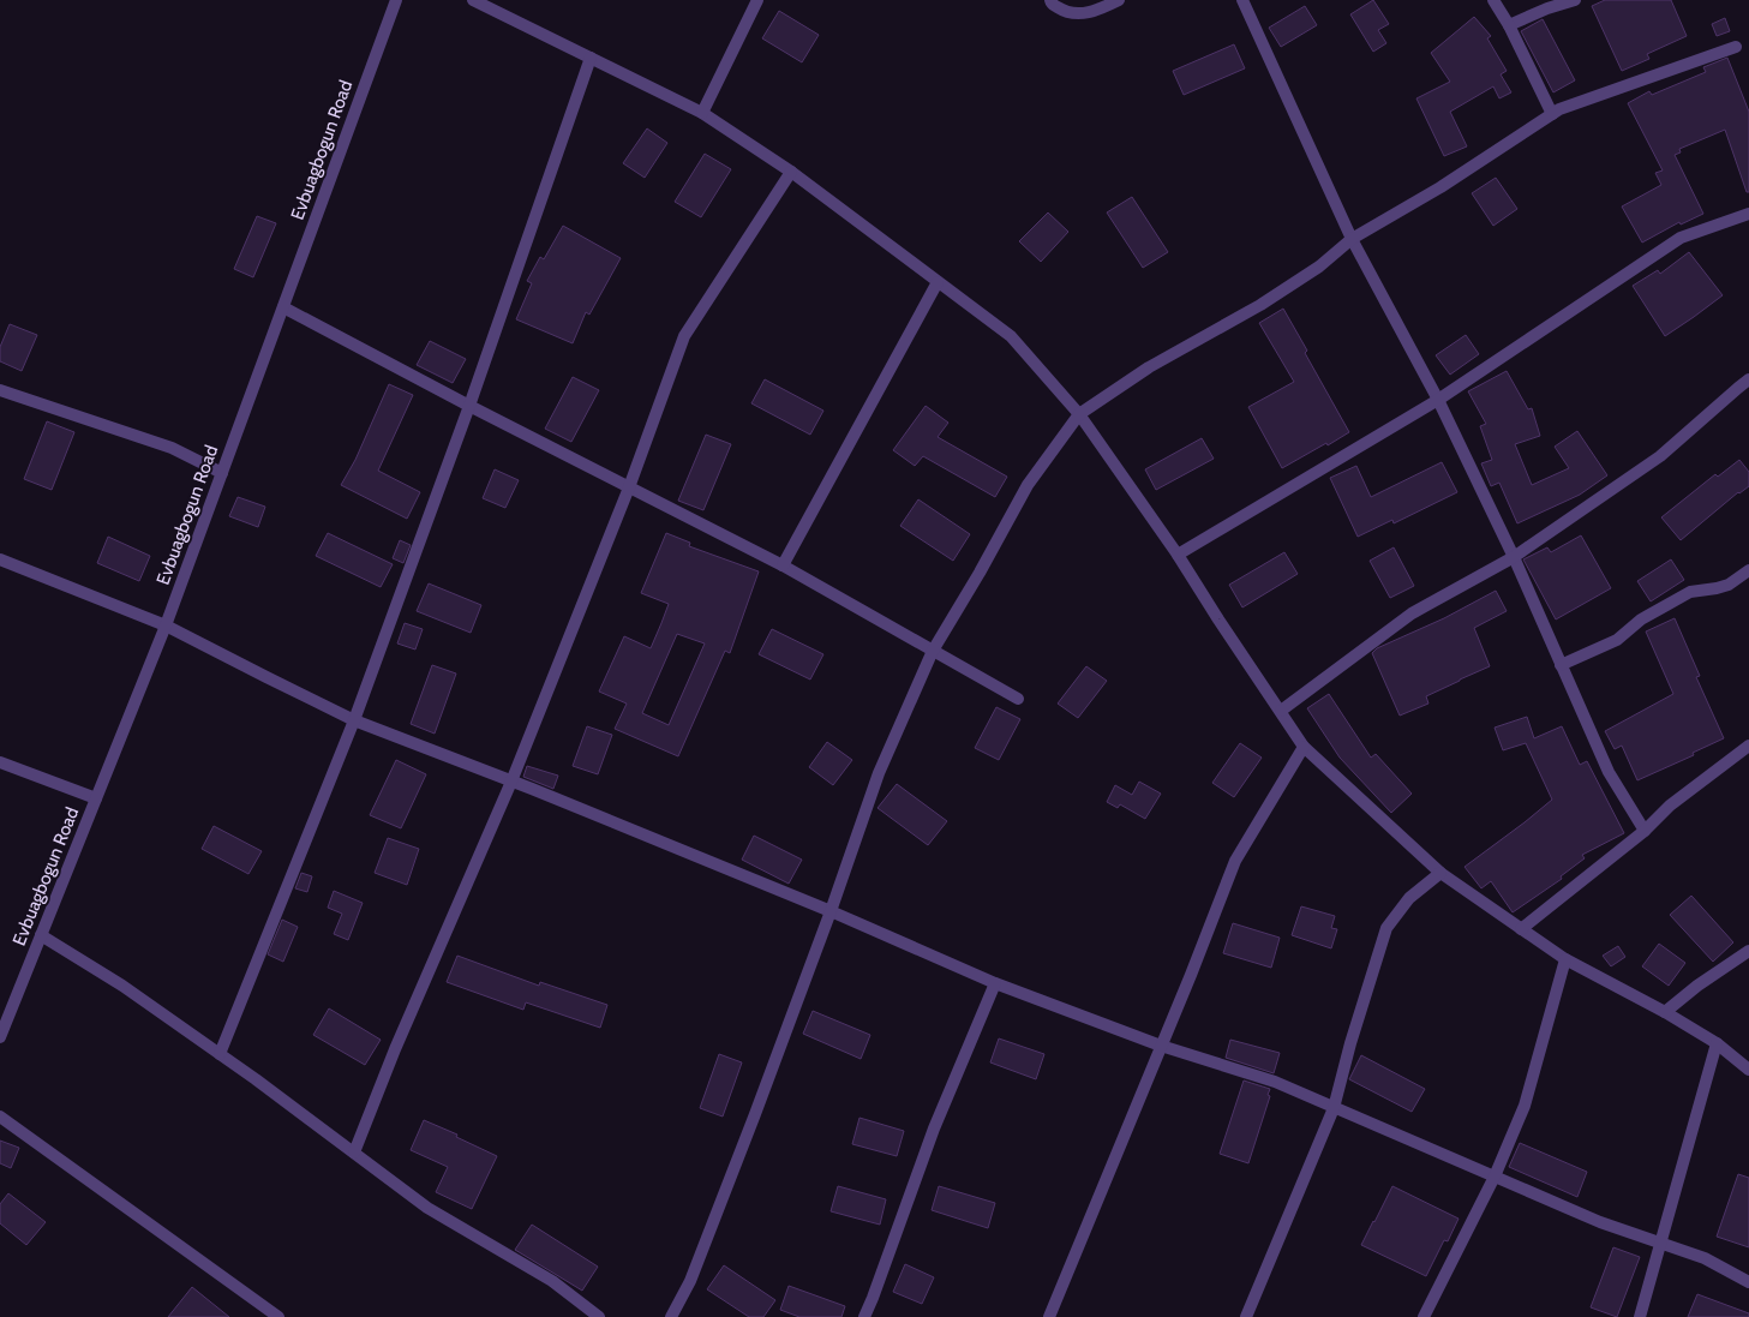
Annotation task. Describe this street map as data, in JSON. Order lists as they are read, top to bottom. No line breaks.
{"streets":{"street":["Evbuagbogun Road"]}}
